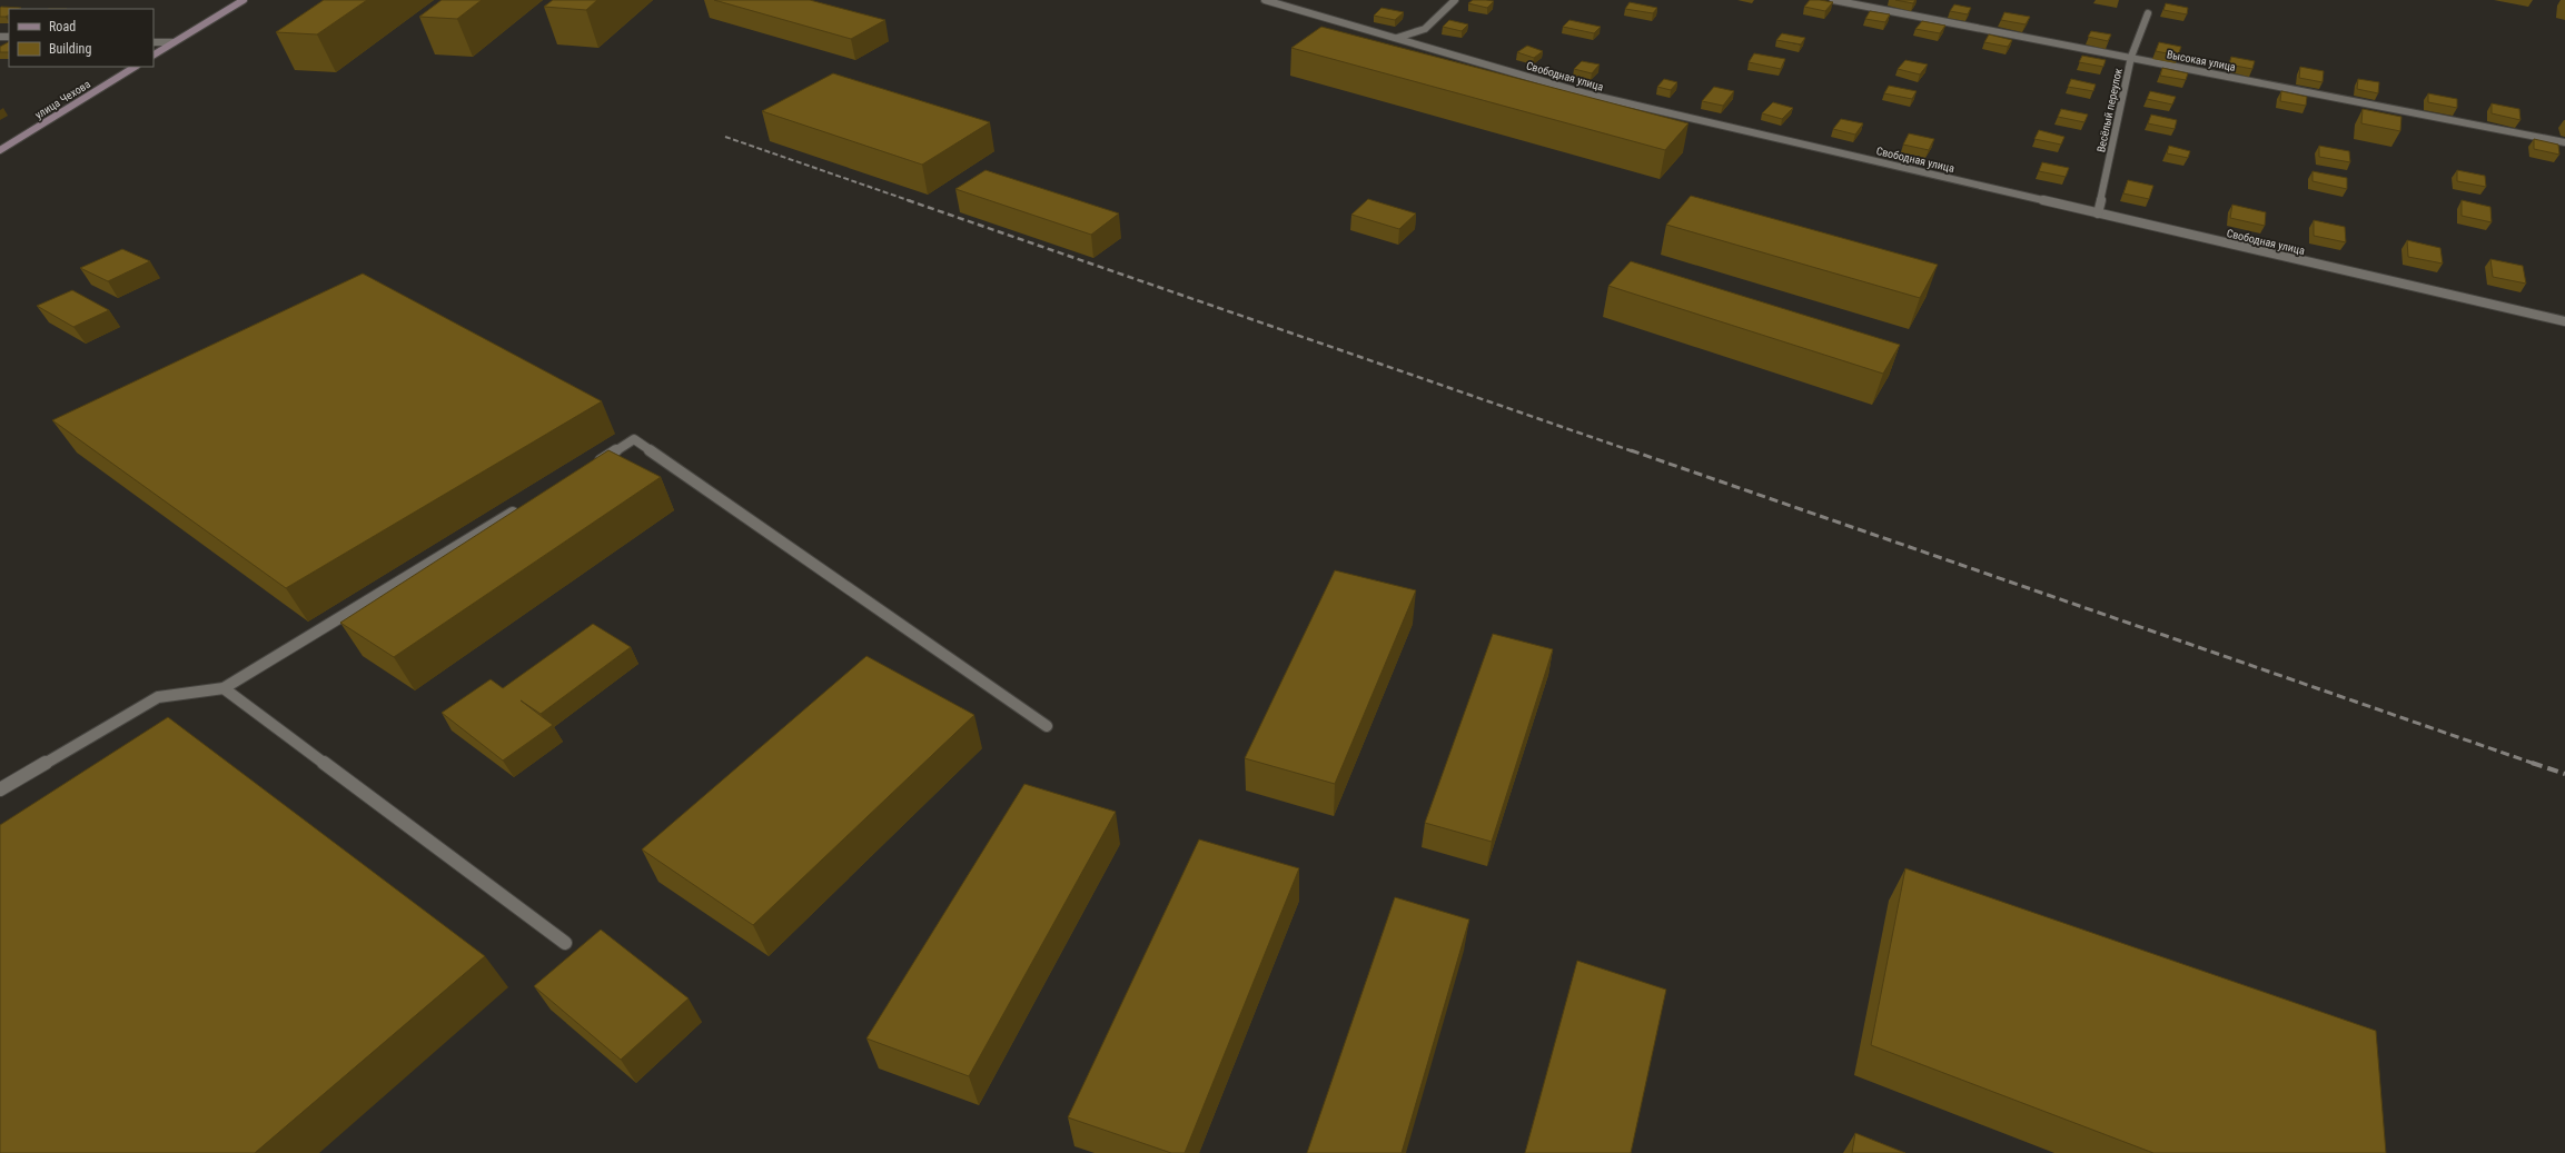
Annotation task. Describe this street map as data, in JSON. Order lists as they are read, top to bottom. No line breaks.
{"streets":{"main road":["улица Чехова"],"street":["Высокая улица","Свободная улица","Весёлый переулок"]},"crossings":[["Высокая улица","Весёлый переулок"],["Свободная улица","Весёлый переулок"]],"legend":["Road","Building"]}
